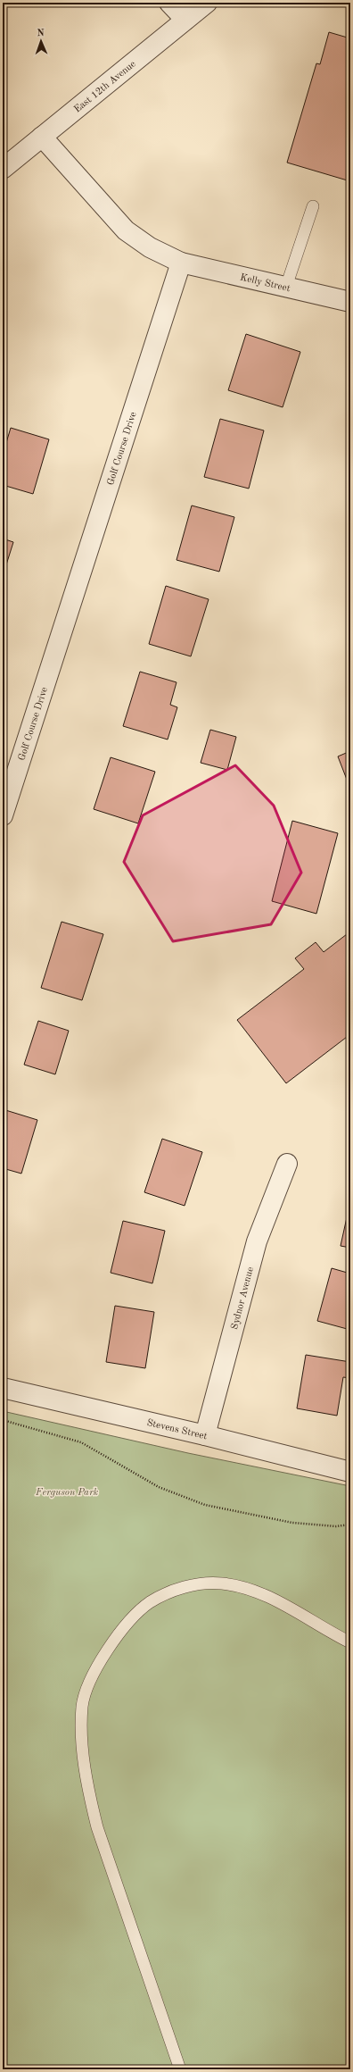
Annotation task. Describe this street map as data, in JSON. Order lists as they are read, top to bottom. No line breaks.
{"streets":{"street":["East 12th Avenue","Kelly Street","Golf Course Drive","Sydnor Avenue","Stevens Street"]},"crossings":[["Kelly Street","Golf Course Drive"],["Sydnor Avenue","Stevens Street"]],"parks":["Ferguson Park"],"north":"top"}
